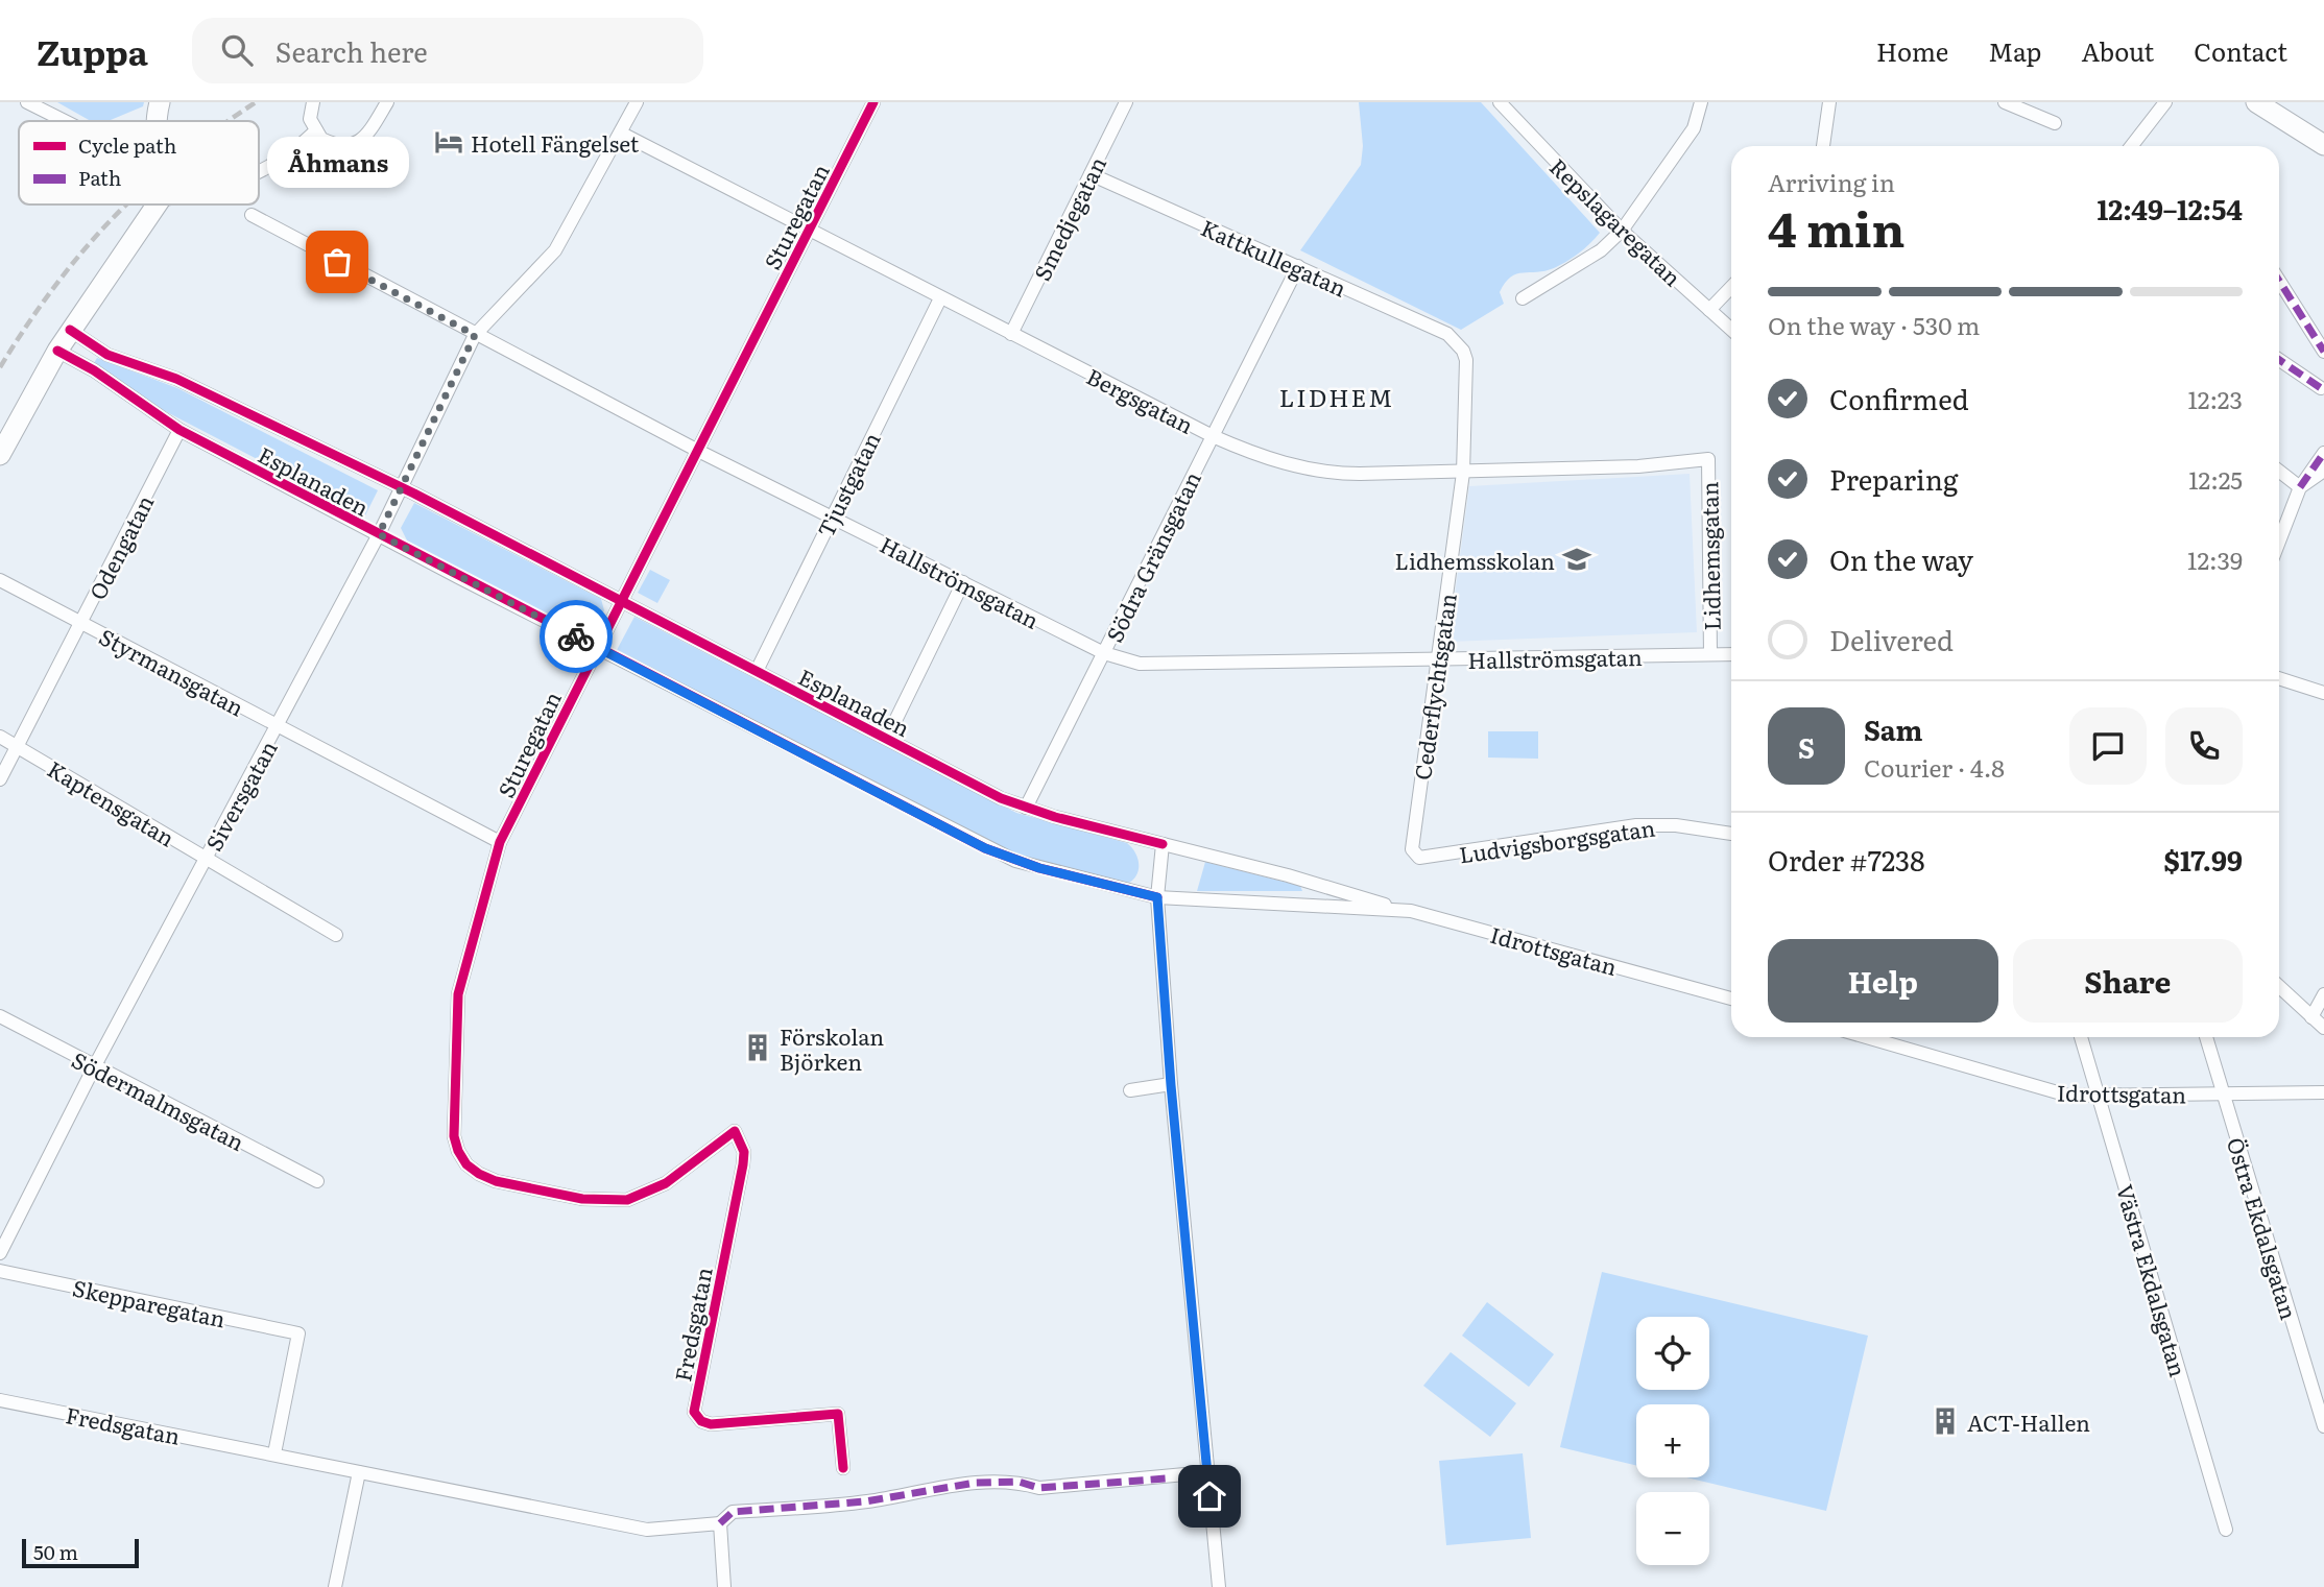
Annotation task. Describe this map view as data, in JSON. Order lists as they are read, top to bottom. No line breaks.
{"streets":{"street":["Sturegatan","Smedjegatan","Repslagaregatan","Kattkullegatan","Bergsgatan","Esplanaden","Tjustgatan","Odengatan","Södra Gränsgatan","Lidhemsgatan","Hallströmsgatan","Styrmansgatan","Cederflychtsgatan","Siversgatan","Kaptensgatan","Ludvigsborgsgatan","Idrottsgatan","Södermalmsgatan","Östra Ekdalsgatan","Västra Ekdalsgatan","Skepparegatan","Fredsgatan"]},"crossings":[["Sturegatan","Bergsgatan"],["Sturegatan","Esplanaden"],["Sturegatan","Hallströmsgatan"],["Sturegatan","Styrmansgatan"],["Sturegatan","Fredsgatan"],["Smedjegatan","Kattkullegatan"],["Smedjegatan","Bergsgatan"],["Kattkullegatan","Södra Gränsgatan"],["Kattkullegatan","Cederflychtsgatan"],["Bergsgatan","Tjustgatan"],["Bergsgatan","Södra Gränsgatan"],["Bergsgatan","Lidhemsgatan"],["Bergsgatan","Cederflychtsgatan"],["Bergsgatan","Siversgatan"],["Esplanaden","Tjustgatan"],["Esplanaden","Odengatan"],["Esplanaden","Södra Gränsgatan"],["Esplanaden","Siversgatan"],["Esplanaden","Idrottsgatan"],["Tjustgatan","Hallströmsgatan"],["Odengatan","Styrmansgatan"],["Odengatan","Kaptensgatan"],["Södra Gränsgatan","Hallströmsgatan"],["Lidhemsgatan","Hallströmsgatan"],["Hallströmsgatan","Cederflychtsgatan"],["Hallströmsgatan","Siversgatan"],["Styrmansgatan","Siversgatan"],["Cederflychtsgatan","Ludvigsborgsgatan"],["Siversgatan","Kaptensgatan"],["Siversgatan","Södermalmsgatan"],["Idrottsgatan","Östra Ekdalsgatan"],["Idrottsgatan","Västra Ekdalsgatan"],["Skepparegatan","Fredsgatan"]],"districts":["LIDHEM"],"places":{"hotel":["Hotell Fängelset"],"other":["Åhmans"],"school or university":["Lidhemsskolan"],"building":["Förskolan Björken","ACT-Hallen"]},"legend":["Cycle path","Path"],"scale_bar":"50 m","page":{"header":"Zuppa","search":"Search here","nav":["Home","Map","About","Contact"],"bubble":"Åhmans","heading":["4 min","Arriving in","12:49–12:54"],"panel":["Sam","Courier · 4.8","Order #7238","$17.99"],"bar":"On the way · 530 m","list":[["Confirmed","12:23"],["Preparing","12:25"],["On the way","12:39"],"Delivered"],"round":"S","buttons":["Help","Share"],"map_buttons":["+","−"],"scale":"50 m"}}
